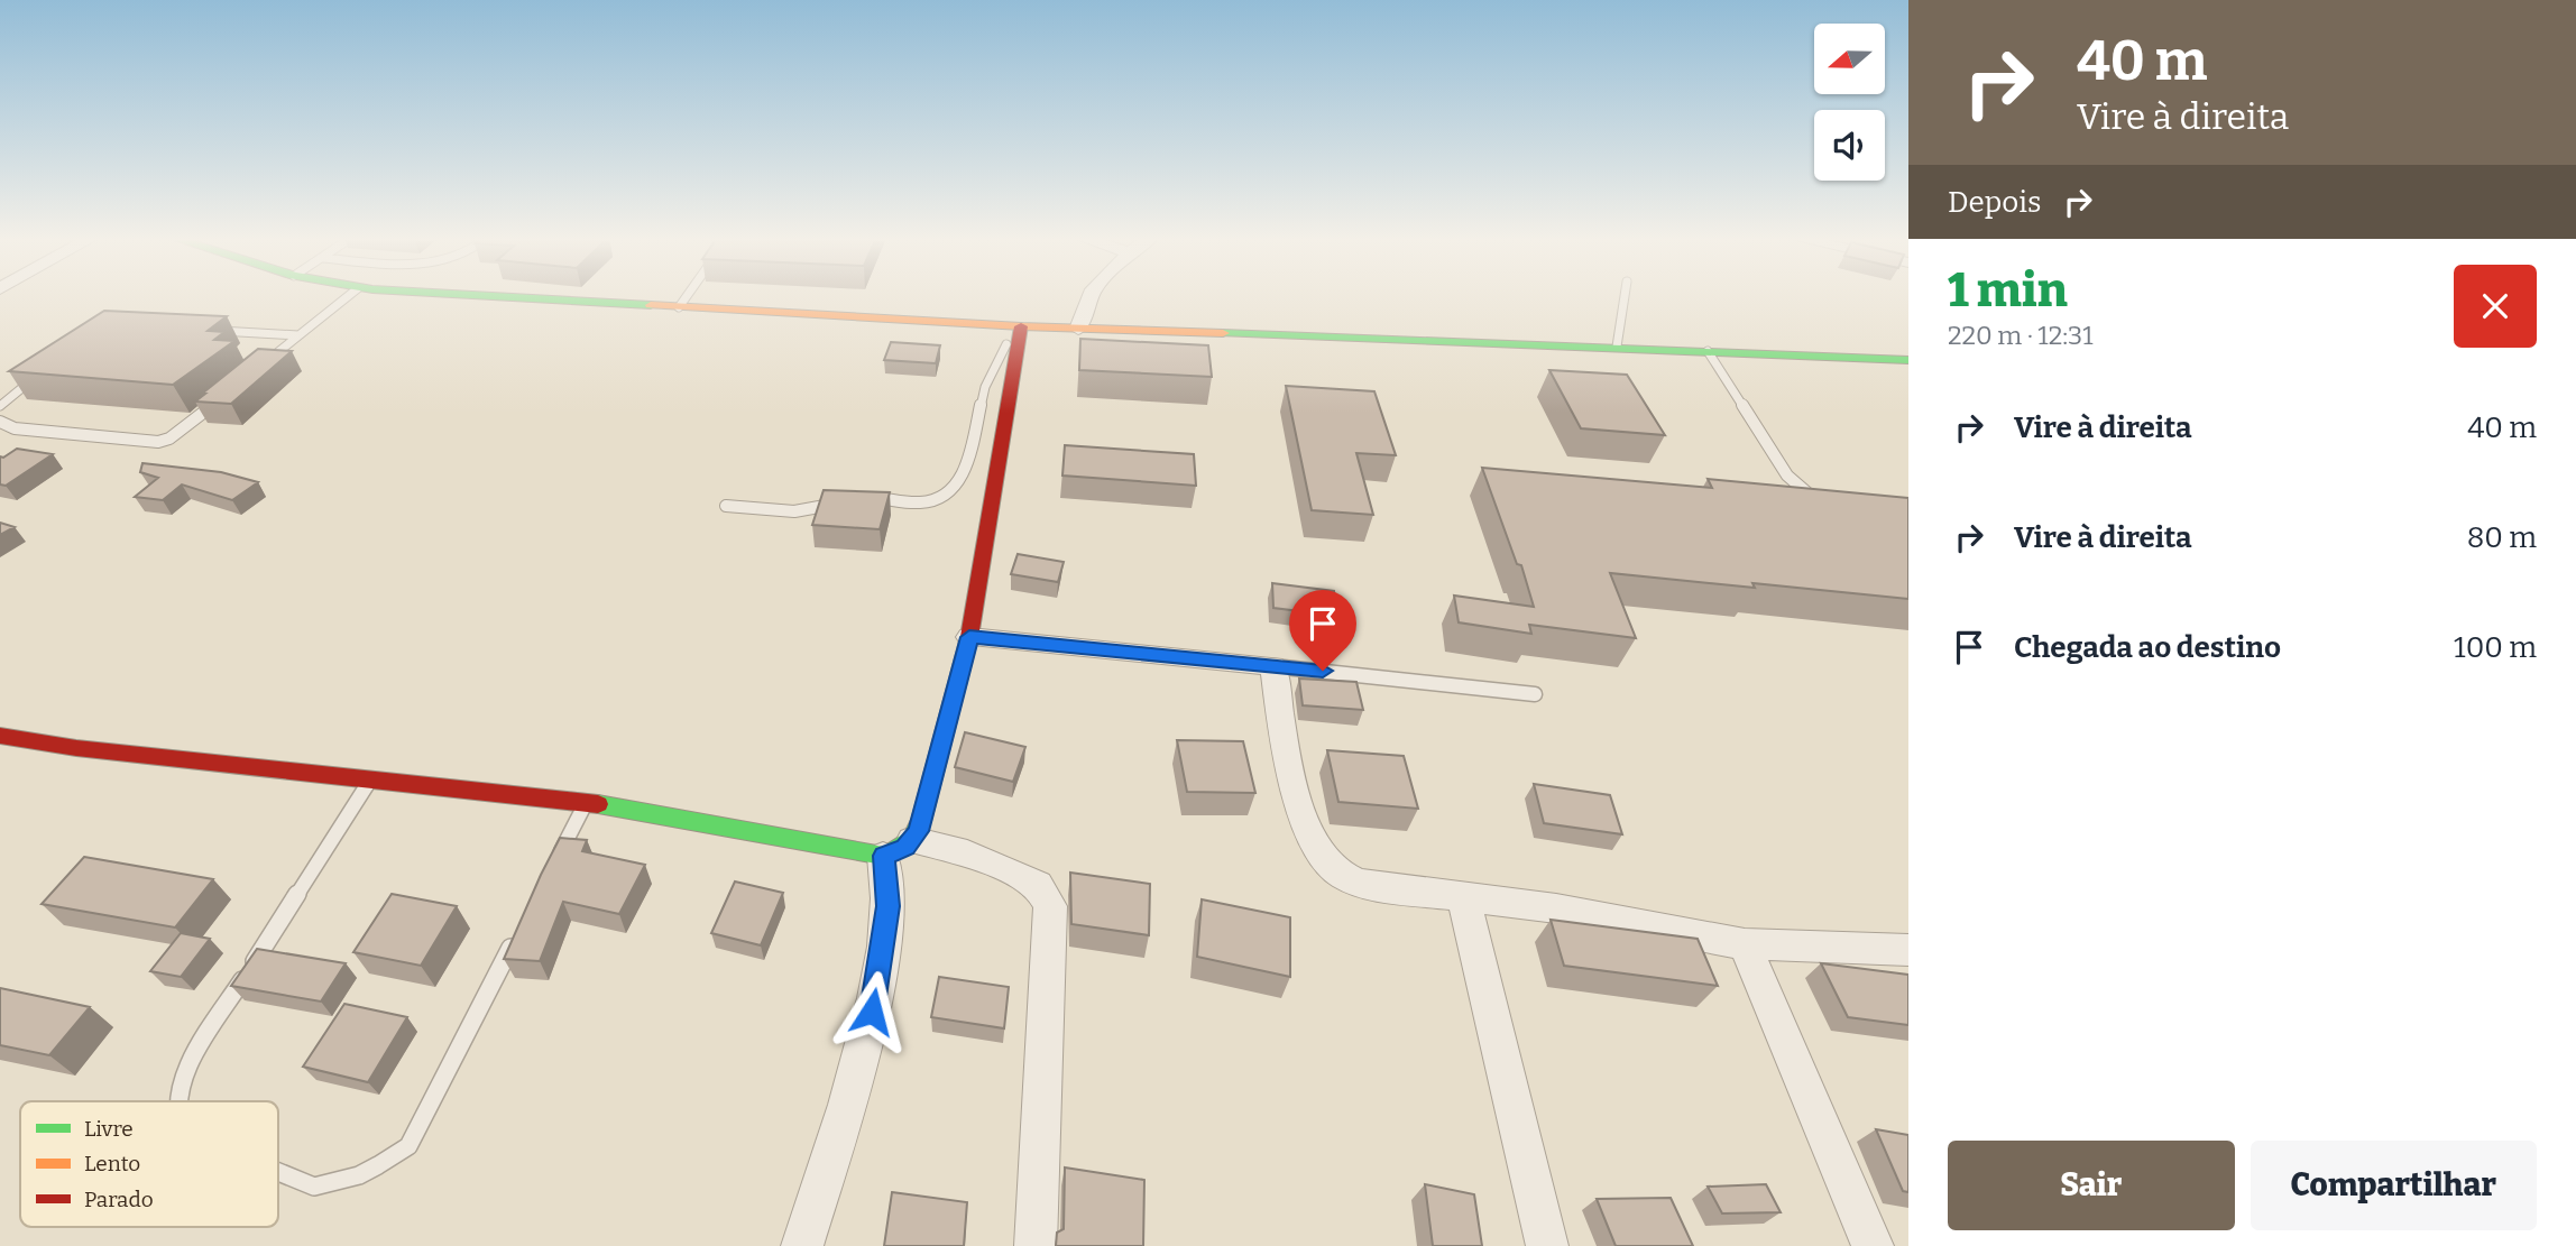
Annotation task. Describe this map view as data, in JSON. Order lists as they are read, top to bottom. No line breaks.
{"legend":["Livre","Lento","Parado"],"north":"left","page":{"turn":["40 m","Vire à direita"],"then":"Depois","heading":["1 min","220 m · 12:31"],"list":[{"name":"Vire à direita","value":"40 m"},{"name":"Vire à direita","value":"80 m"},{"name":"Chegada ao destino","value":"100 m"}],"buttons":["Sair","Compartilhar"]}}
